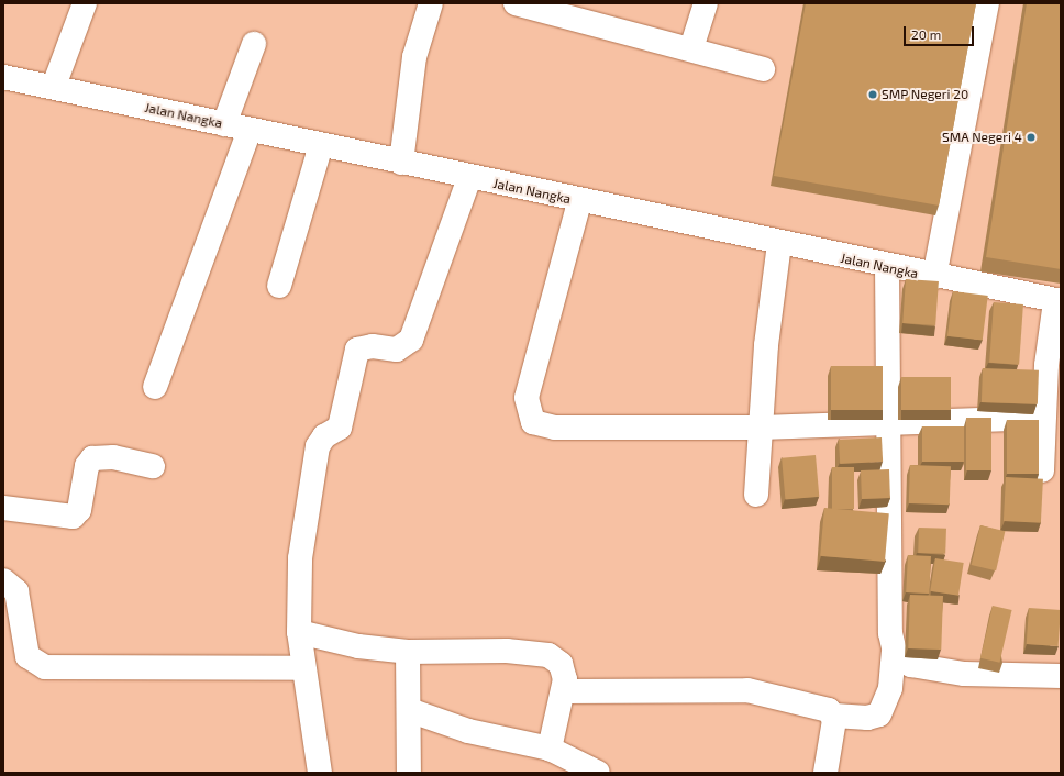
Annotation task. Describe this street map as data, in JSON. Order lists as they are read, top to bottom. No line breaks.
{"streets":{"street":["Jalan Nangka"]},"places":["SMP Negeri 20","SMA Negeri 4"],"scale_bar":"20 m"}
